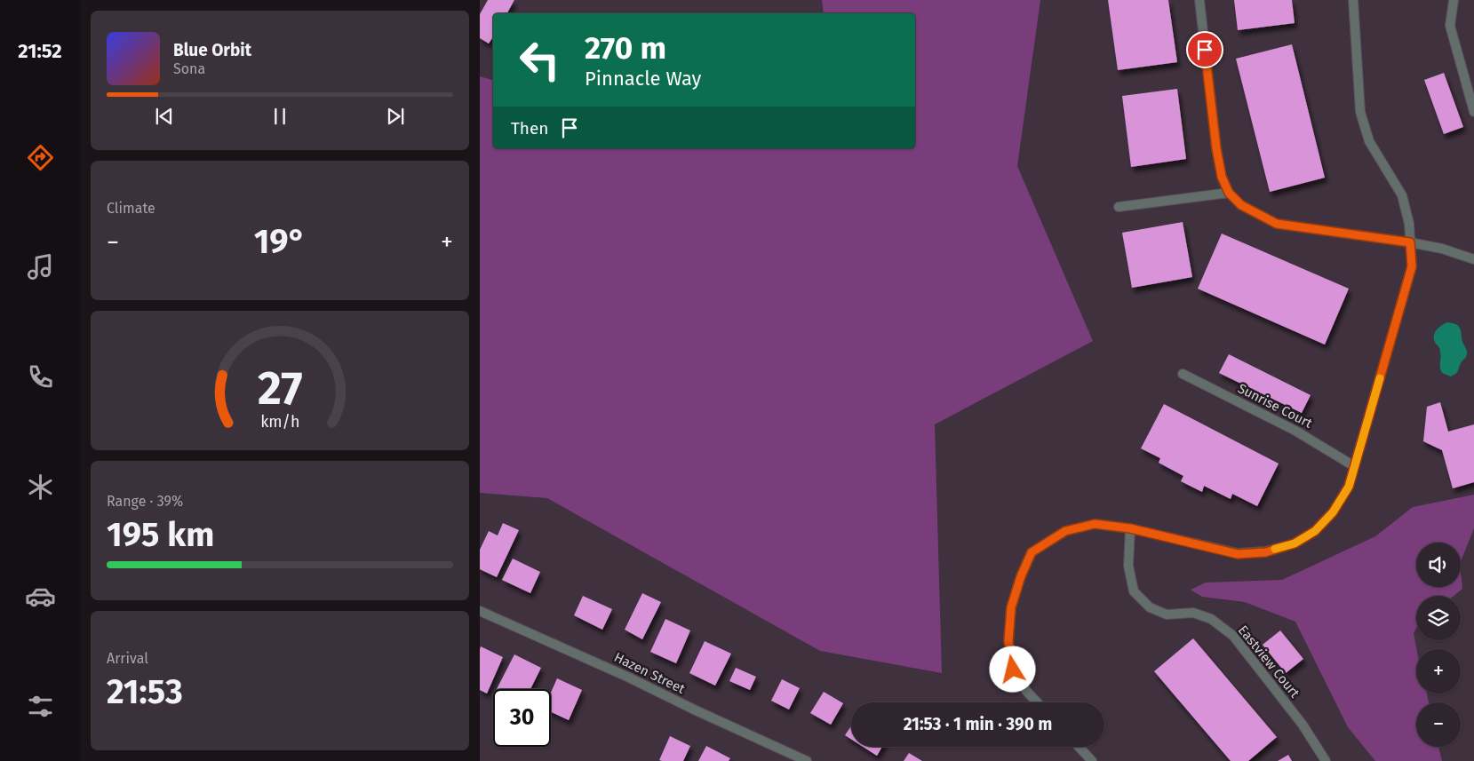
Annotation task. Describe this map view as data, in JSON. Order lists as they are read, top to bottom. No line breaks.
{"streets":{"street":["Sunrise Court","Eastview Court","Hazen Street"]},"page":{"tabs":"21:52","turn":["270 m","Pinnacle Way"],"song":["Blue Orbit","Sona"],"then":"Then","tile":["Climate",["Range · 39%","195 km"],["Arrival","21:53"]],"heat":["−","19°","+"],"map_buttons":["+","−"],"limit":"30","trip":"21:53 · 1 min · 390 m","gauge":["27","km/h"]}}
